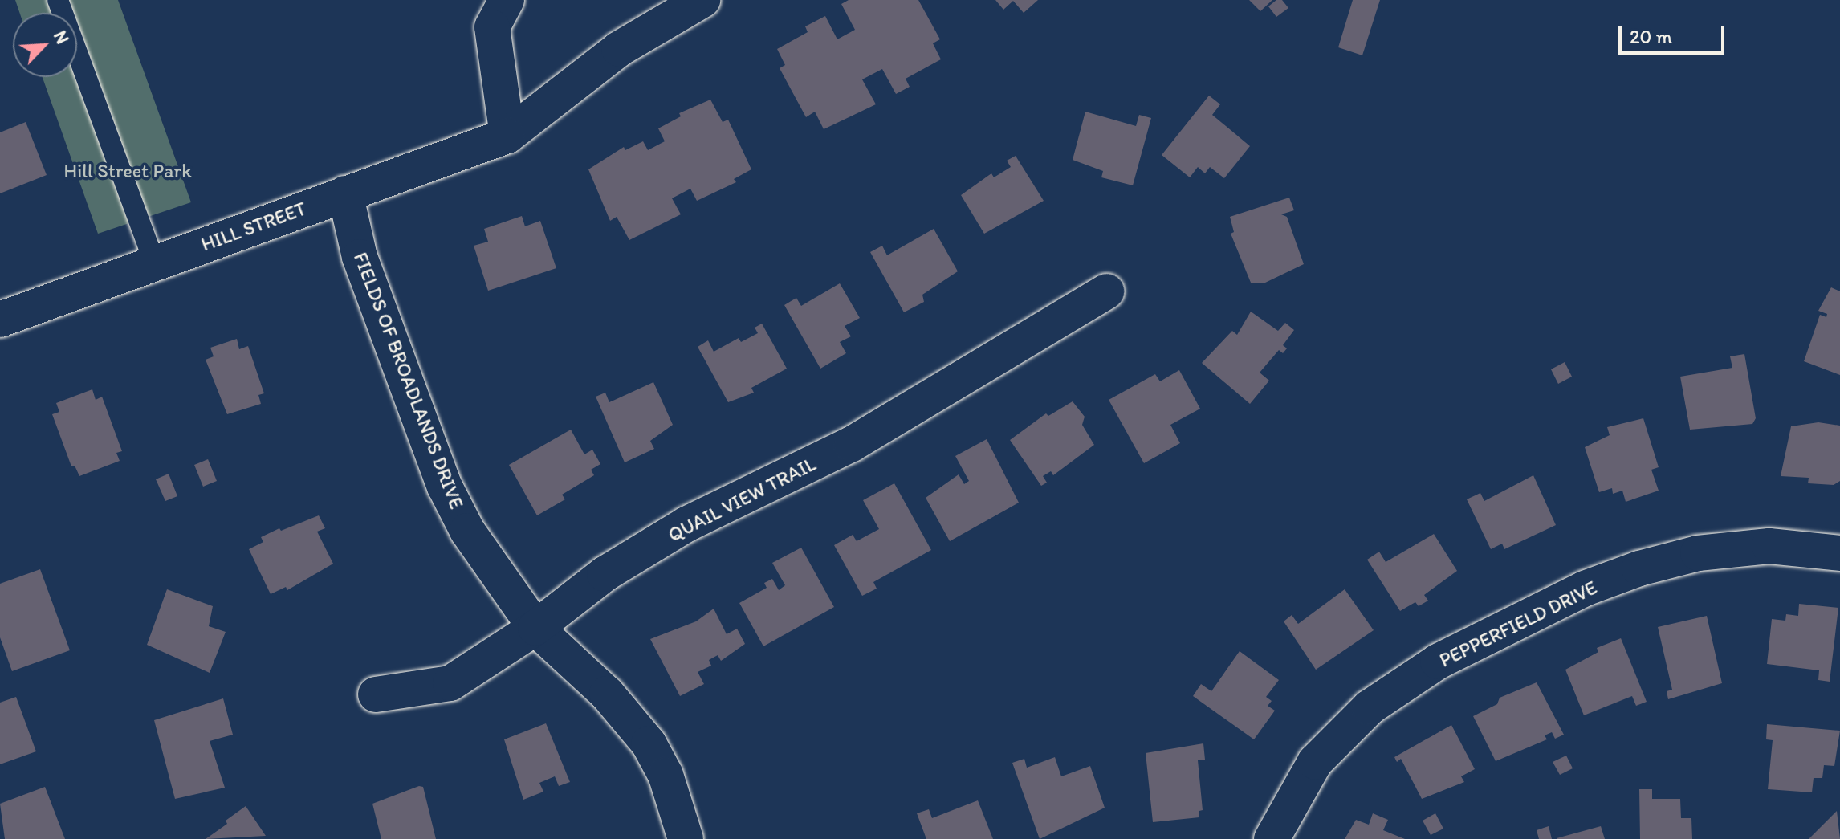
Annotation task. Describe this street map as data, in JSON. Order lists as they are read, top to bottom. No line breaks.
{"streets":{"street":["HILL STREET","FIELDS OF BROADLANDS DRIVE","QUAIL VIEW TRAIL","PEPPERFIELD DRIVE"]},"crossings":[["HILL STREET","FIELDS OF BROADLANDS DRIVE"],["FIELDS OF BROADLANDS DRIVE","QUAIL VIEW TRAIL"]],"parks":["Hill Street Park"],"scale_bar":"20 m","north":"top right"}
